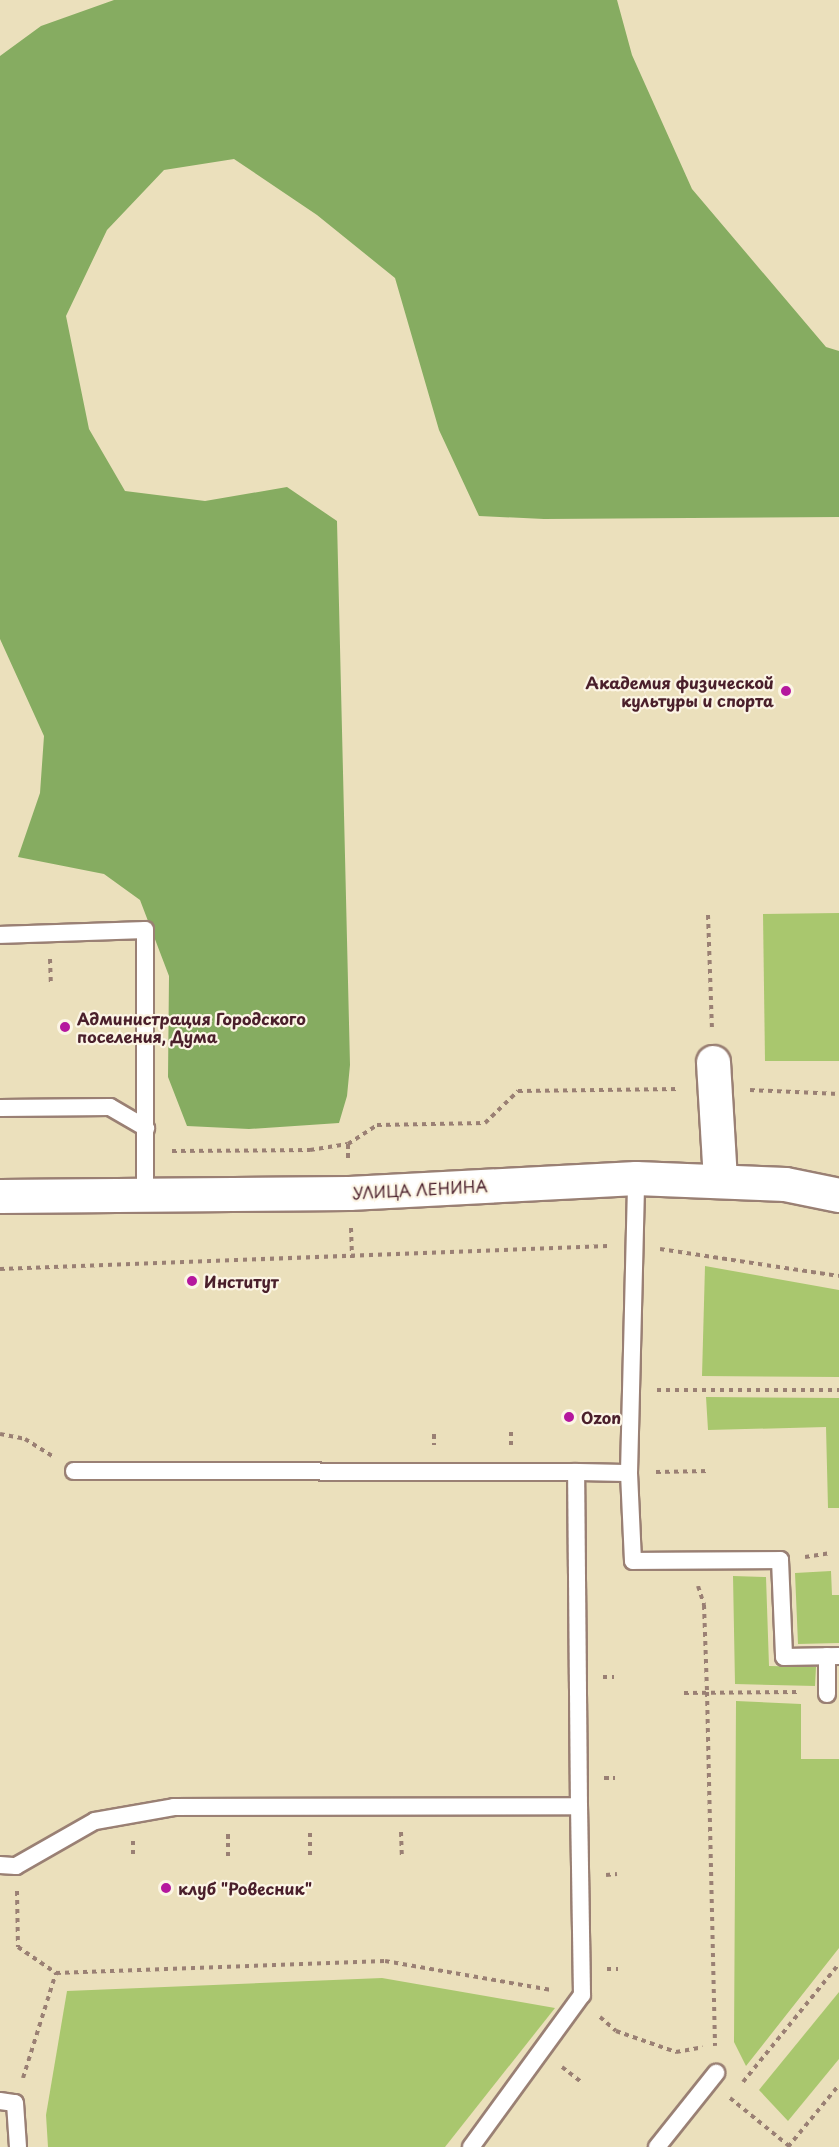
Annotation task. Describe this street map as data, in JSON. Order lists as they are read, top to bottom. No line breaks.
{"streets":{"street":["УЛИЦА ЛЕНИНА"]},"places":["Академия физической культуры и спорта","Администрация Городского поселения, Дума","Институт","Ozon","клуб \"Ровесник\""]}
